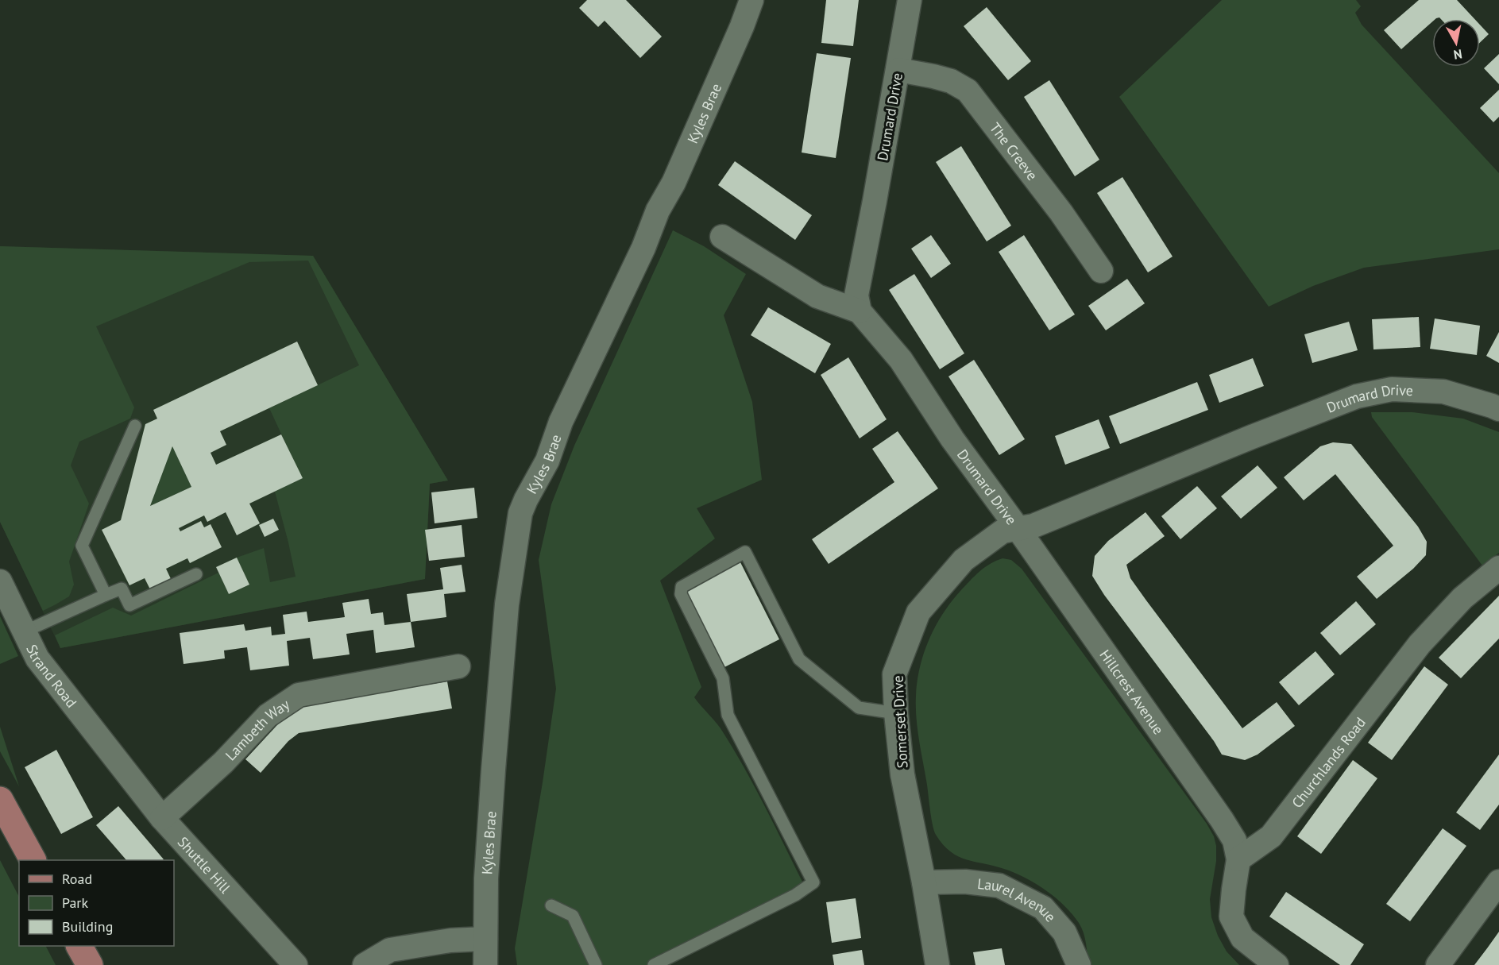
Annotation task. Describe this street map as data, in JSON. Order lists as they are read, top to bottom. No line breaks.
{"streets":{"street":["Kyles Brae","Drumard Drive","The Creeve","Strand Road","Hillcrest Avenue","Somerset Drive","Lambeth Way","Churchlands Road","Shuttle Hill","Laurel Avenue"]},"crossings":[["Drumard Drive","The Creeve"],["Drumard Drive","Hillcrest Avenue"],["Drumard Drive","Somerset Drive"],["Strand Road","Shuttle Hill"],["Hillcrest Avenue","Somerset Drive"],["Hillcrest Avenue","Churchlands Road"],["Somerset Drive","Laurel Avenue"],["Lambeth Way","Shuttle Hill"]],"legend":["Road","Park","Building"],"north":"bottom"}
